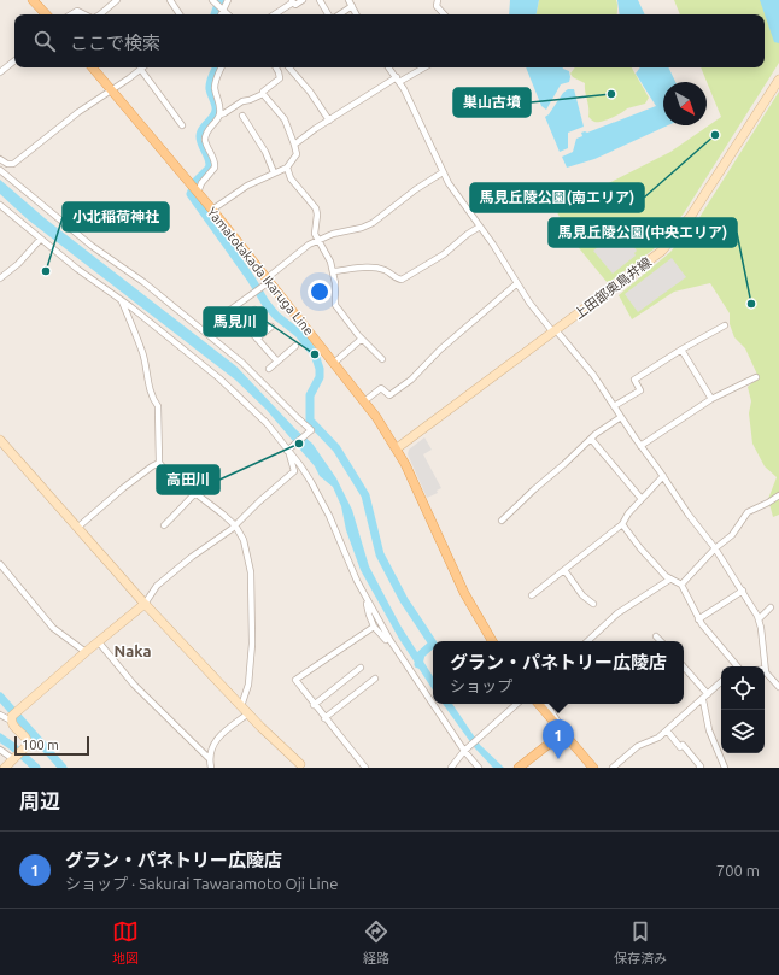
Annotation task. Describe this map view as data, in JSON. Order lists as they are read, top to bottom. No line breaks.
{"streets":{"main road":["Yamatotakada Ikaruga Line"],"street":["上田部奥鳥井線"]},"crossings":[["Yamatotakada Ikaruga Line","上田部奥鳥井線"]],"districts":["Naka"],"places":["巣山古墳","馬見丘陵公園(南エリア)","小北稲荷神社","馬見丘陵公園(中央エリア)","馬見川","高田川"],"scale_bar":"100 m","north":"bottom right","page":{"search":"ここで検索","popup":["グラン・パネトリー広陵店","ショップ"],"pins":"1","scale":"100 m","heading":"周辺","list":[{"mark":"1","name":"グラン・パネトリー広陵店","note":"ショップ · Sakurai Tawaramoto Oji Line","value":"700 m"}],"nav":["地図","経路","保存済み"]}}
